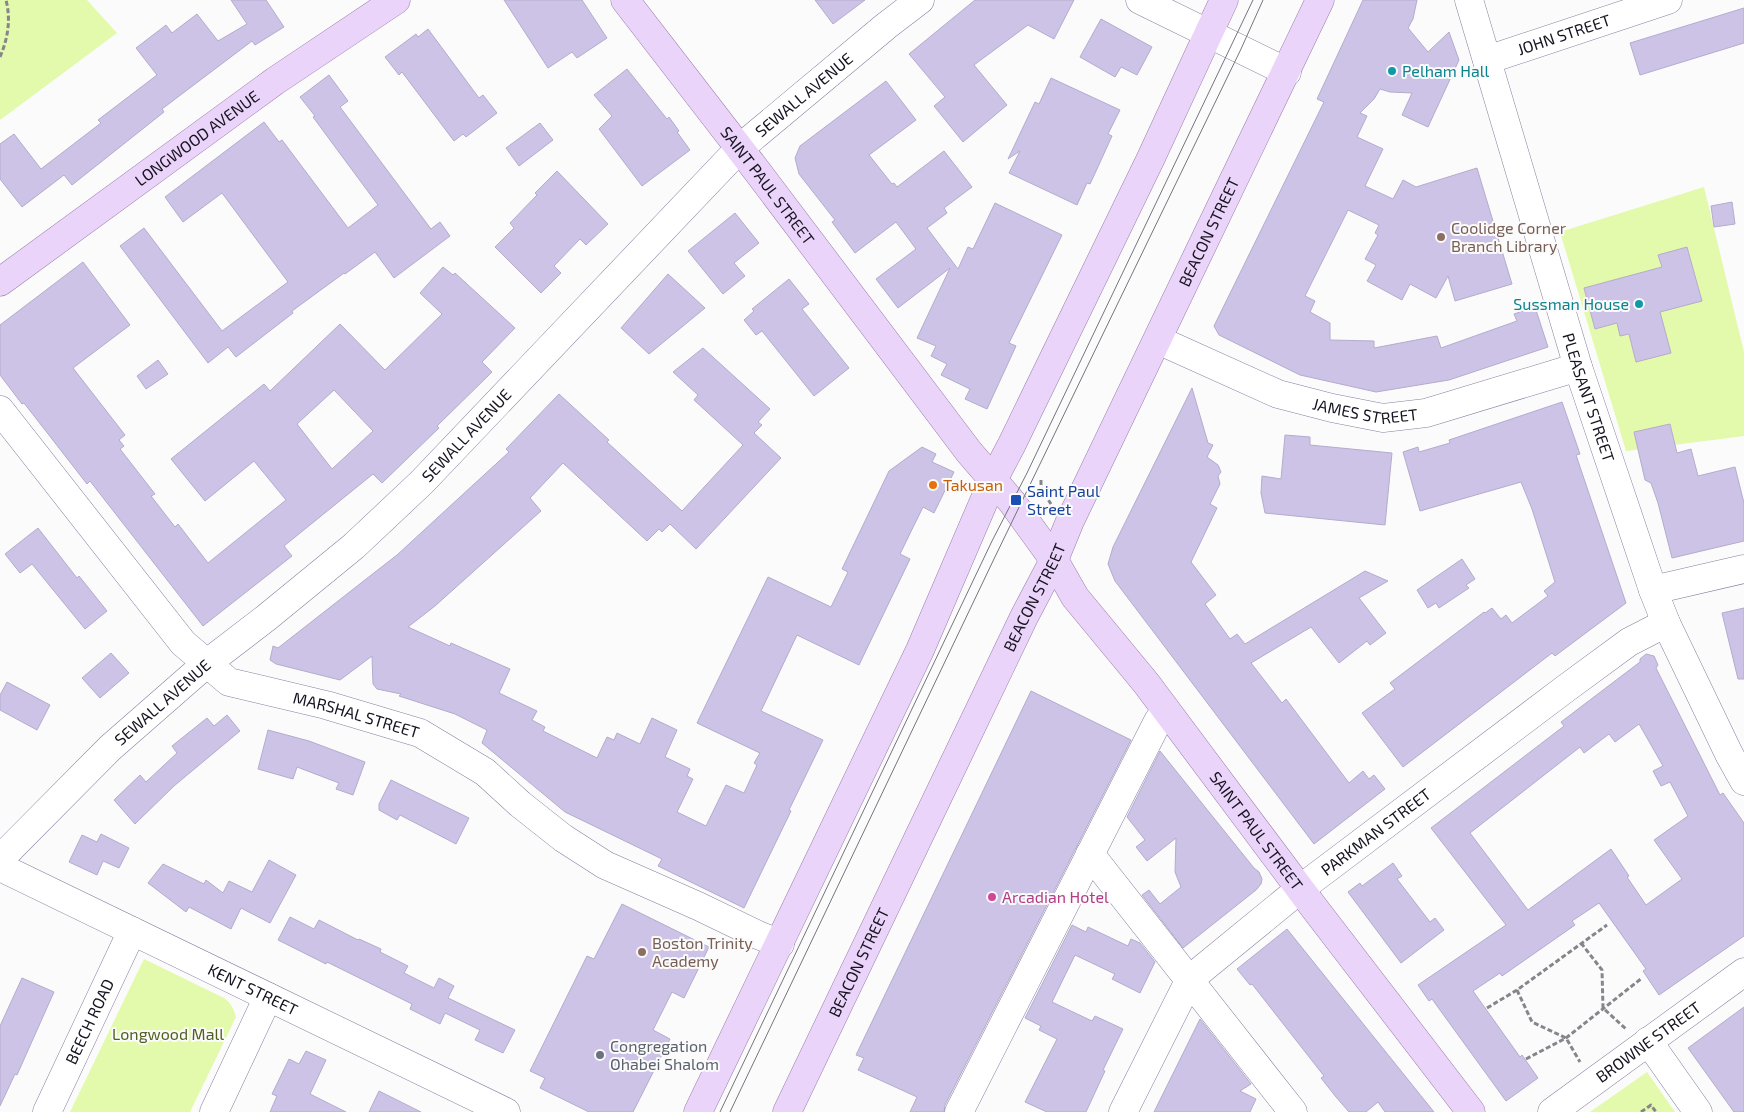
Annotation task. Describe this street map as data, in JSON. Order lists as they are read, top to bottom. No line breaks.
{"streets":{"main road":["LONGWOOD AVENUE","SAINT PAUL STREET","BEACON STREET"],"street":["JOHN STREET","SEWALL AVENUE","PLEASANT STREET","JAMES STREET","MARSHAL STREET","PARKMAN STREET","KENT STREET","BEECH ROAD","BROWNE STREET"]},"crossings":[["JOHN STREET","PLEASANT STREET"],["SEWALL AVENUE","SAINT PAUL STREET"],["SEWALL AVENUE","MARSHAL STREET"],["SAINT PAUL STREET","BEACON STREET"],["SAINT PAUL STREET","PARKMAN STREET"],["BEACON STREET","JAMES STREET"],["PLEASANT STREET","JAMES STREET"],["PLEASANT STREET","PARKMAN STREET"],["KENT STREET","BEECH ROAD"]],"parks":["Longwood Mall"],"places":{"other":["Pelham Hall","Coolidge Corner Branch Library","Sussman House","Takusan","Arcadian Hotel","Boston Trinity Academy","Congregation Ohabei Shalom"],"transit":["Saint Paul Street"]}}
